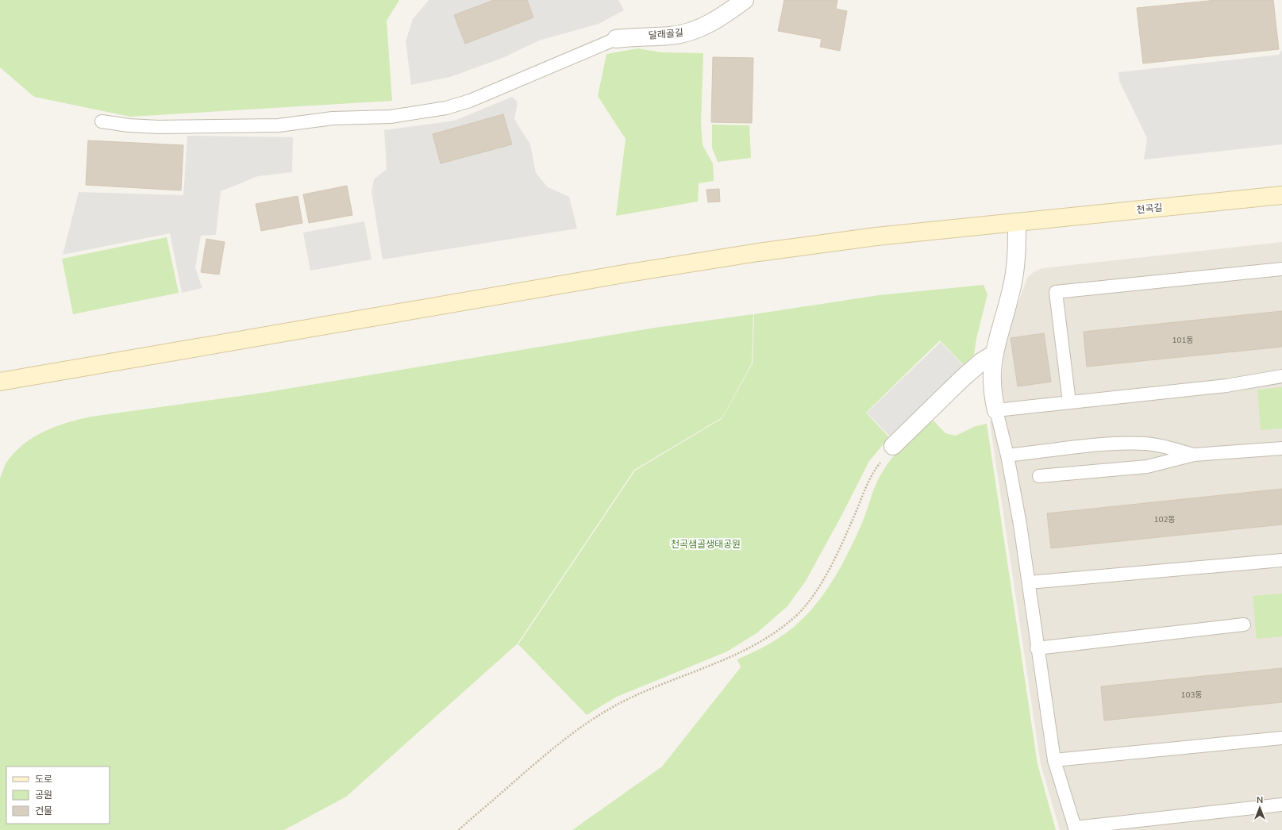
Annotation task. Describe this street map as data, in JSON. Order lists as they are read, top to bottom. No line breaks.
{"streets":{"street":["달래골길","천곡길"]},"parks":["천곡샘골생태공원"],"house_numbers":["101동","102동","103동"],"legend":["도로","공원","건물"],"north":"top"}
